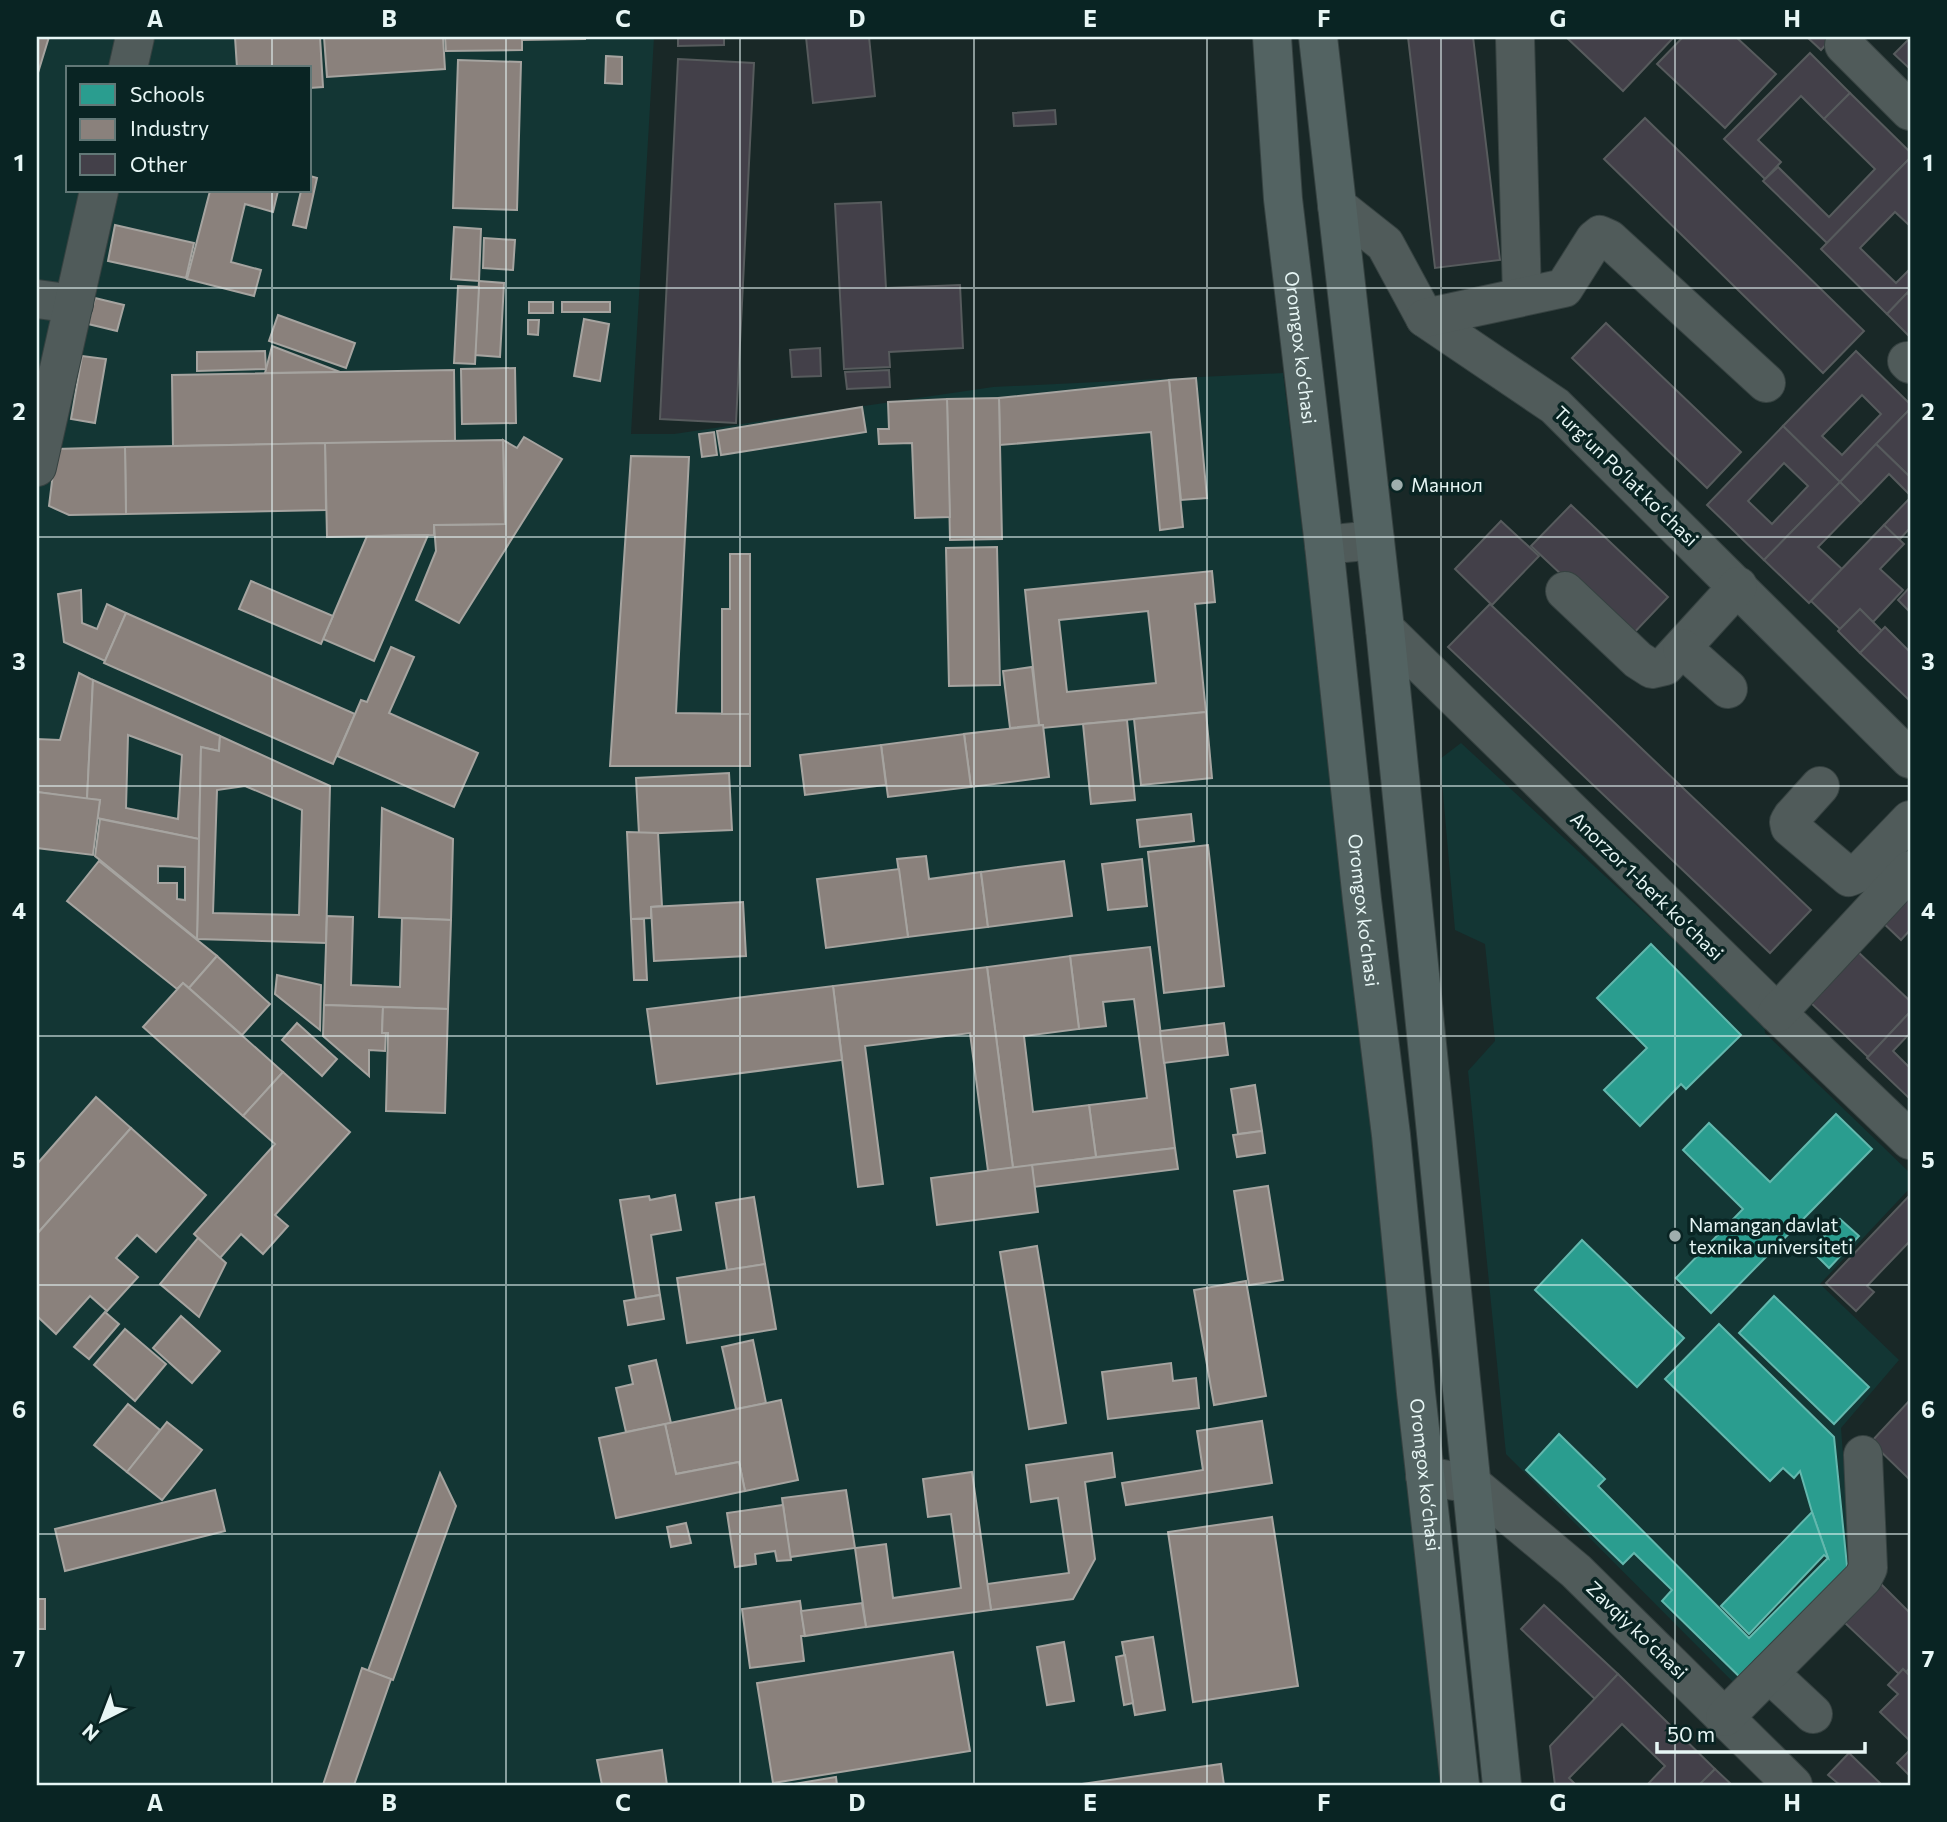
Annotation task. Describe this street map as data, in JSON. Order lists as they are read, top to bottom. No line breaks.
{"streets":{"main road":["Oromgox ko‘chasi"],"street":["Turgʻun Poʻlat koʻchasi","Anorzor 1-berk koʻchasi","Zavqiy koʻchasi"]},"places":["Маннол","Namangan davlat texnika universiteti"],"legend":["Schools","Industry","Other"],"scale_bar":"50 m","north":"bottom left","grid":{"columns":["A","B","C","D","E","F","G","H"],"rows":["1","2","3","4","5","6","7"]}}
